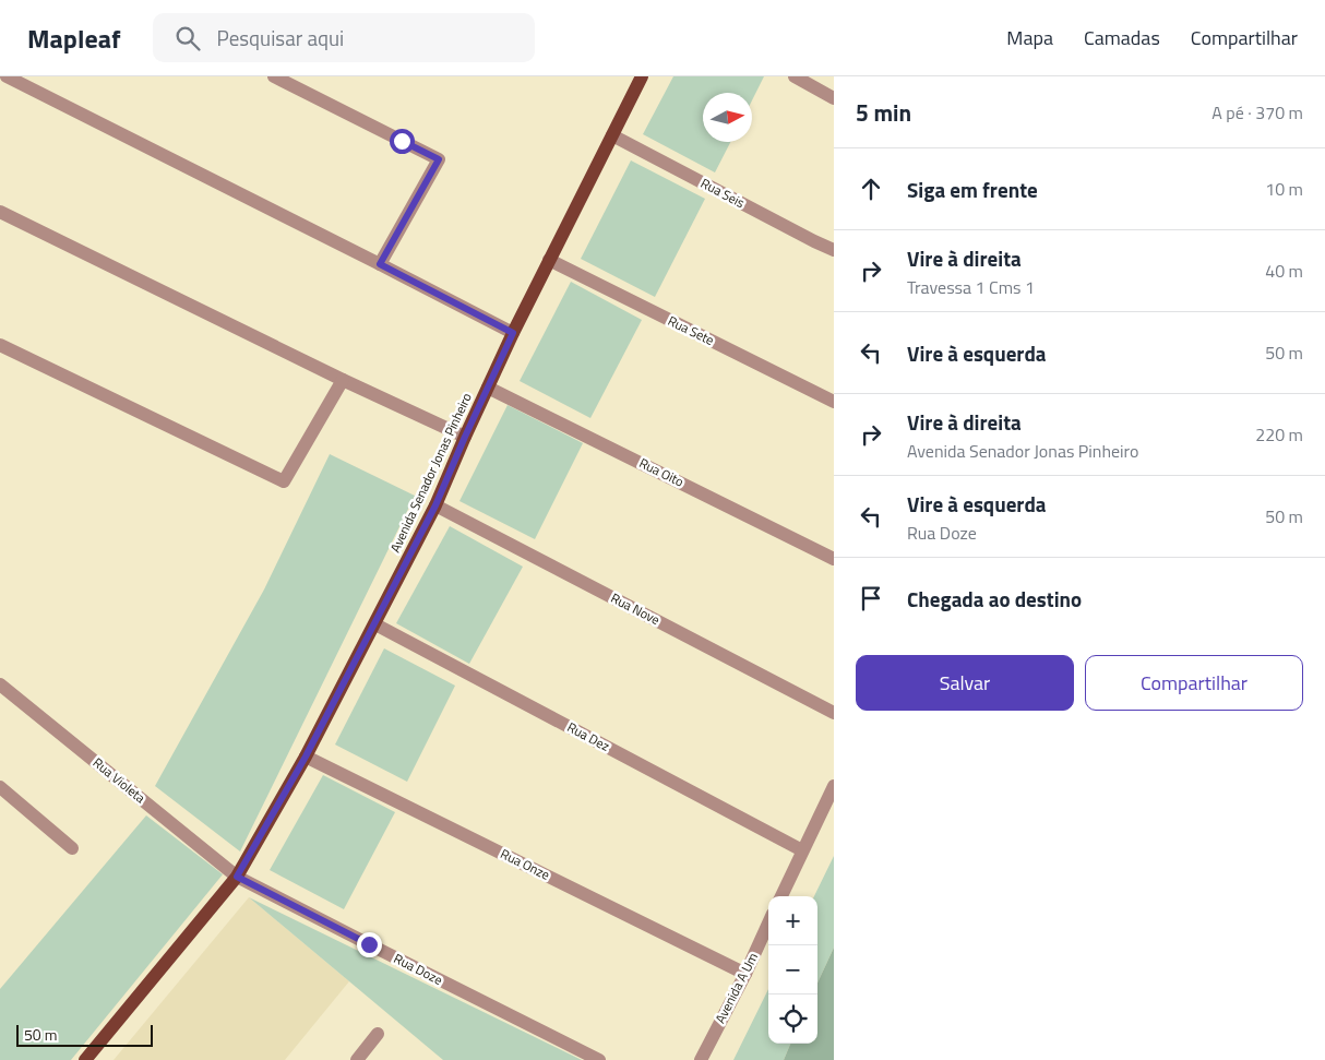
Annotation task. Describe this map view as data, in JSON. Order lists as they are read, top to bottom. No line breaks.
{"streets":{"main road":["Avenida Senador Jonas Pinheiro"],"street":["Rua Seis","Rua Sete","Rua Oito","Rua Nove","Rua Dez","Rua Violeta","Rua Onze","Rua Doze","Avenida A Um"]},"crossings":[["Rua Seis","Avenida Senador Jonas Pinheiro"],["Rua Sete","Avenida Senador Jonas Pinheiro"],["Avenida Senador Jonas Pinheiro","Rua Oito"],["Avenida Senador Jonas Pinheiro","Rua Nove"],["Avenida Senador Jonas Pinheiro","Rua Dez"],["Avenida Senador Jonas Pinheiro","Rua Violeta"],["Avenida Senador Jonas Pinheiro","Rua Onze"],["Avenida Senador Jonas Pinheiro","Rua Doze"],["Rua Violeta","Rua Doze"],["Rua Onze","Avenida A Um"]],"scale_bar":"50 m","north":"right","page":{"header":"Mapleaf","search":"Pesquisar aqui","nav":["Mapa","Camadas","Compartilhar"],"heading":["5 min","A pé · 370 m"],"list":[["Siga em frente","10 m"],["Vire à direita","Travessa 1 Cms 1","40 m"],["Vire à esquerda","50 m"],["Vire à direita","Avenida Senador Jonas Pinheiro","220 m"],["Vire à esquerda","Rua Doze","50 m"],"Chegada ao destino"],"buttons":["Salvar","Compartilhar"],"map_buttons":["+","−"],"scale":"50 m"}}
